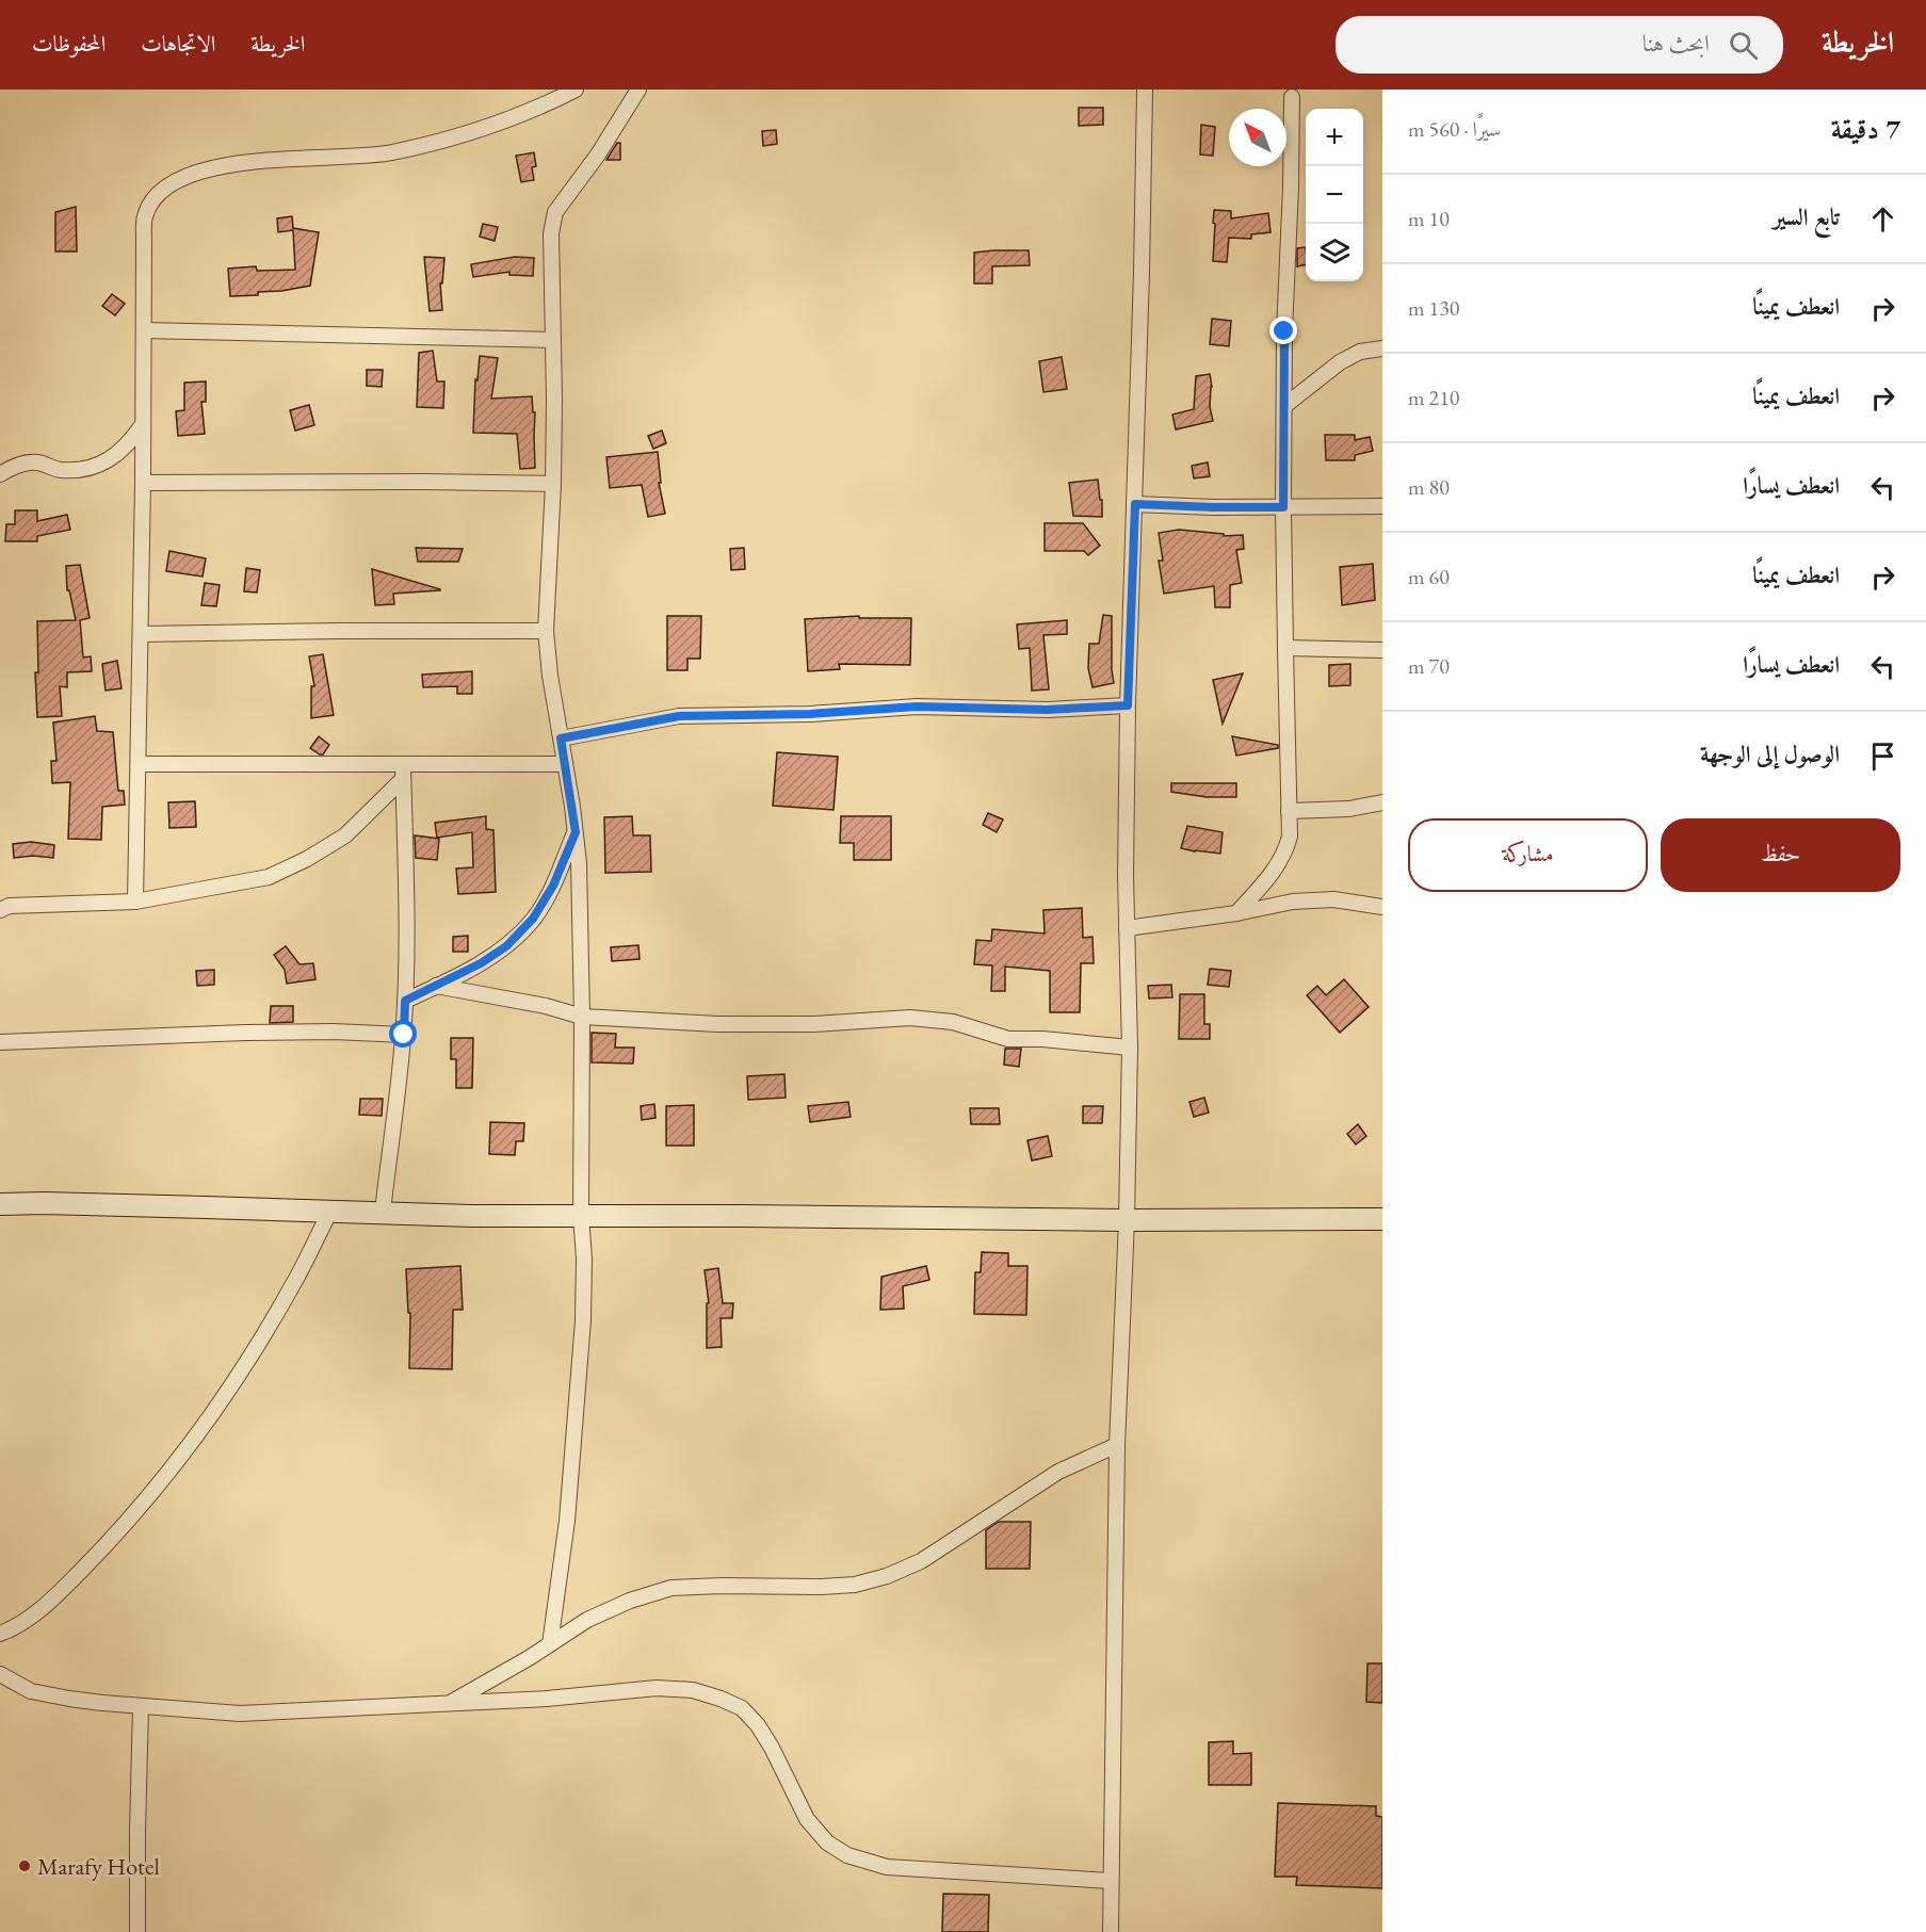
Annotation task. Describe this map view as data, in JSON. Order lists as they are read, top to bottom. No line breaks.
{"places":["Marafy Hotel"],"north":"top left","page":{"header":"الخريطة","search":"ابحث هنا","nav":["الخريطة","الاتجاهات","المحفوظات"],"heading":["7 دقيقة","سيرًا · 560 m"],"map_buttons":["+","−"],"list":[["تابع السير","10 m"],["انعطف يمينًا","130 m"],["انعطف يمينًا","210 m"],["انعطف يسارًا","80 m"],["انعطف يمينًا","60 m"],["انعطف يسارًا","70 m"],"الوصول إلى الوجهة"],"buttons":["حفظ","مشاركة"]}}
